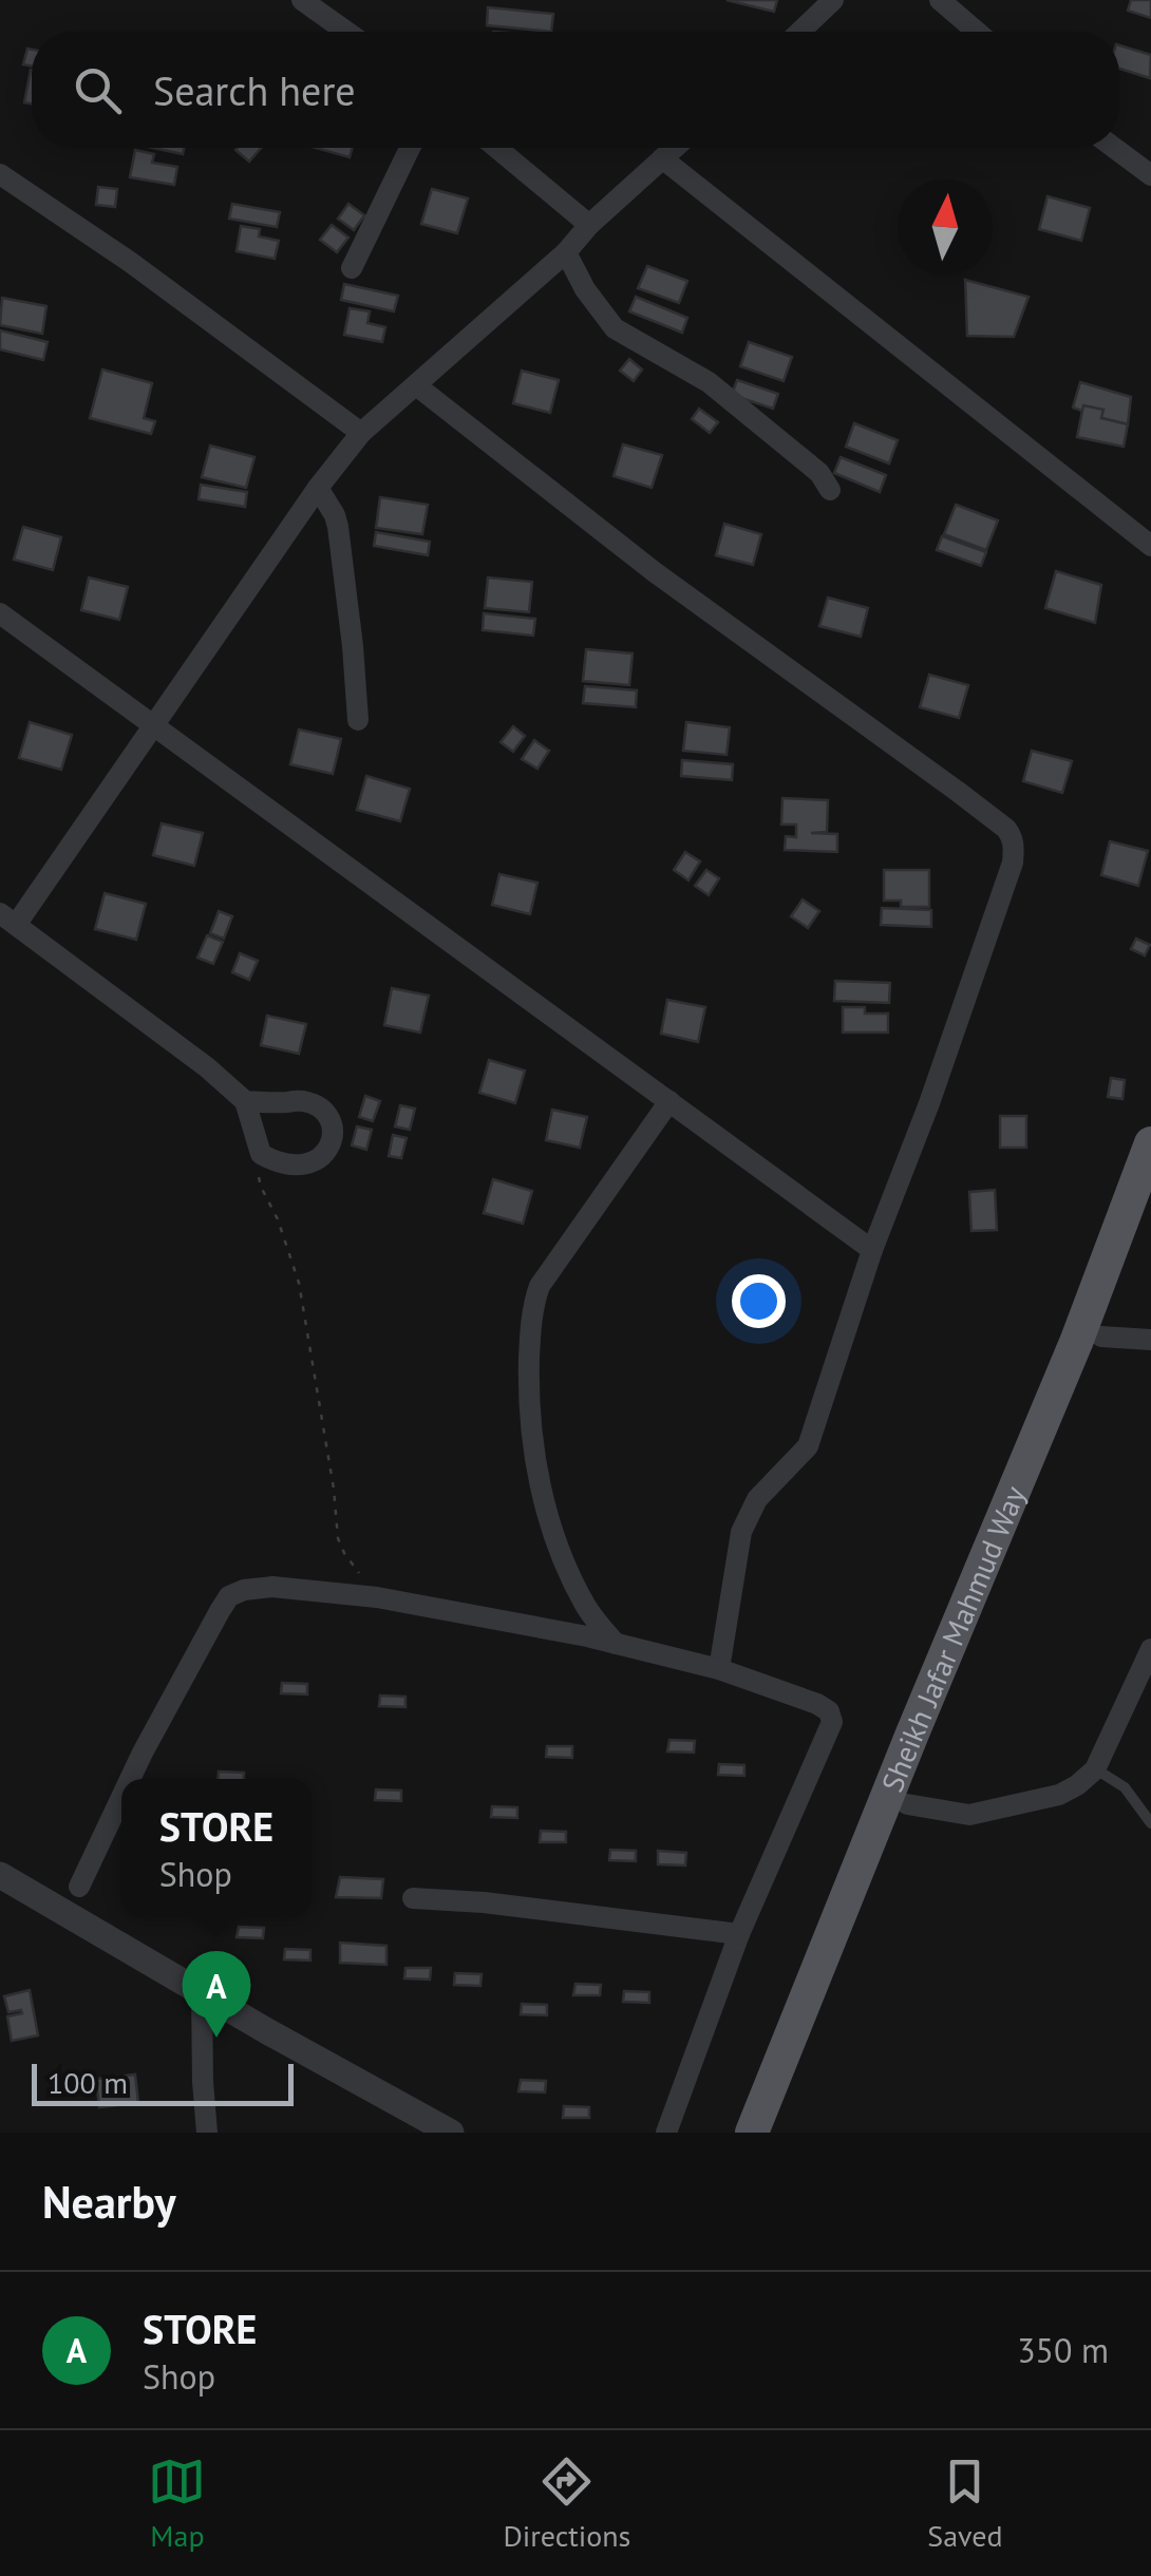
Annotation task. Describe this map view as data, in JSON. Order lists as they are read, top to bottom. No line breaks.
{"streets":{"main road":["Sheikh Jafar Mahmud Way"]},"scale_bar":"100 m","north":"top","page":{"search":"Search here","popup":["STORE","Shop"],"pins":"A","scale":"100 m","heading":"Nearby","list":[{"mark":"A","name":"STORE","note":"Shop","value":"350 m"}],"nav":["Map","Directions","Saved"]}}
